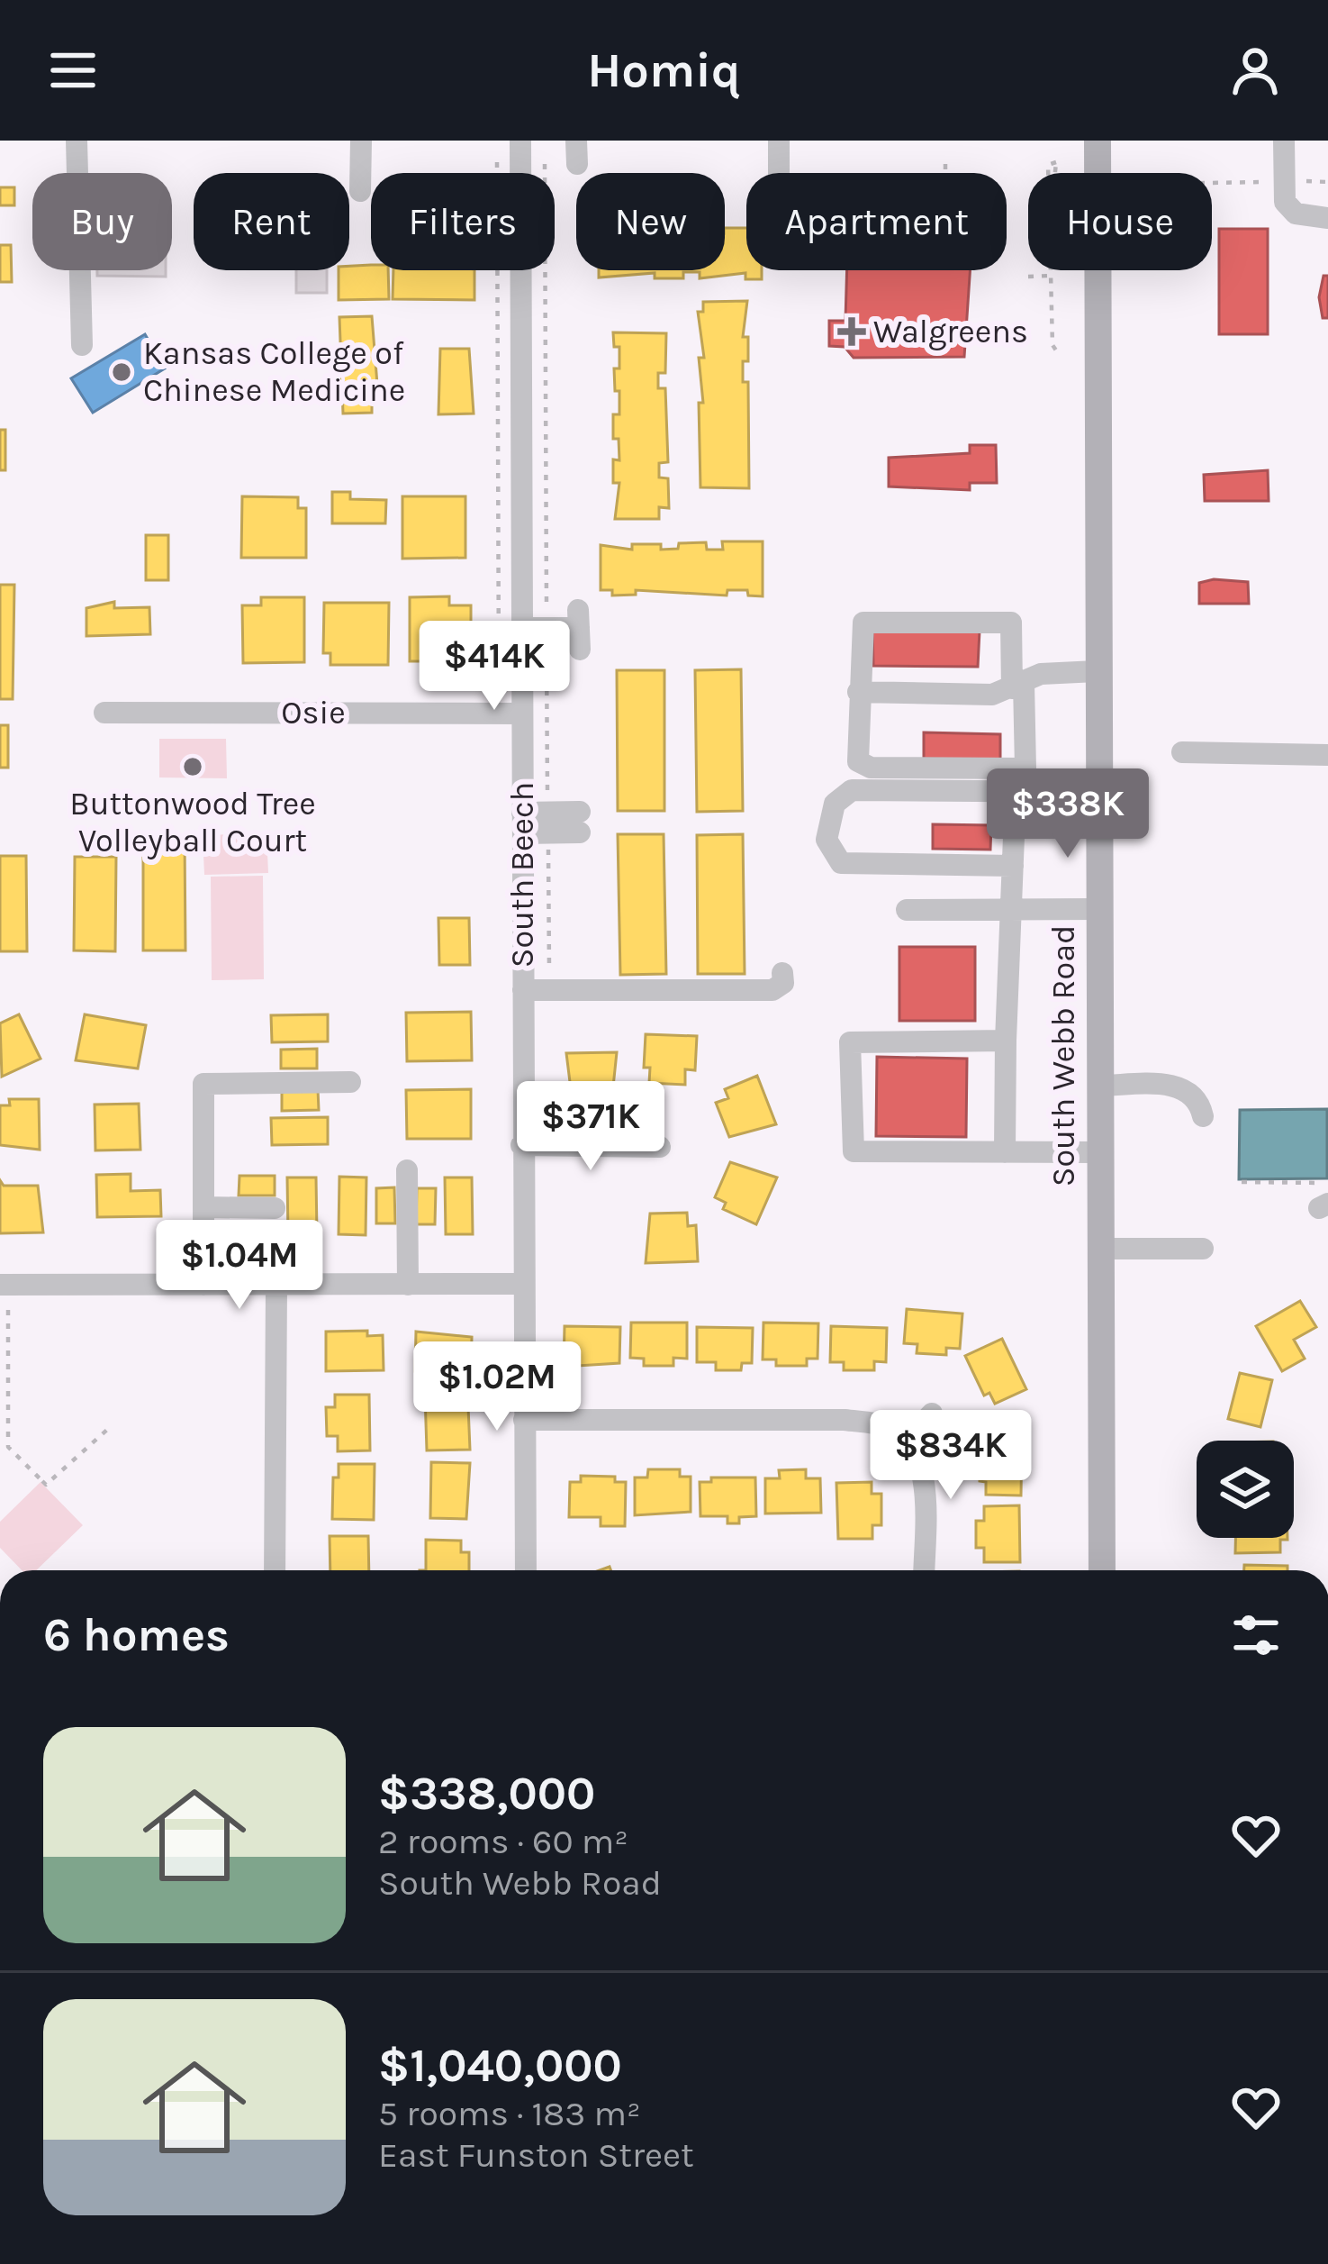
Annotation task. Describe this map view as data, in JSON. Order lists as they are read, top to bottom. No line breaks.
{"streets":{"main road":["South Webb Road"],"street":["Osie","South Beech"]},"crossings":[["Osie","South Beech"]],"places":{"health":["Walgreens"],"other":["Kansas College of Chinese Medicine","Buttonwood Tree Volleyball Court"]},"page":{"header":"Homiq","chip":["Buy","Rent","Filters","New","Apartment","House"],"price":["$414K","$338K","$371K","$1.04M","$1.02M","$834K"],"heading":"6 homes","list":[{"name":"$338,000","note":"2 rooms · 60 m² · South Webb Road"},{"name":"$1,040,000","note":"5 rooms · 183 m² · East Funston Street"}]}}
